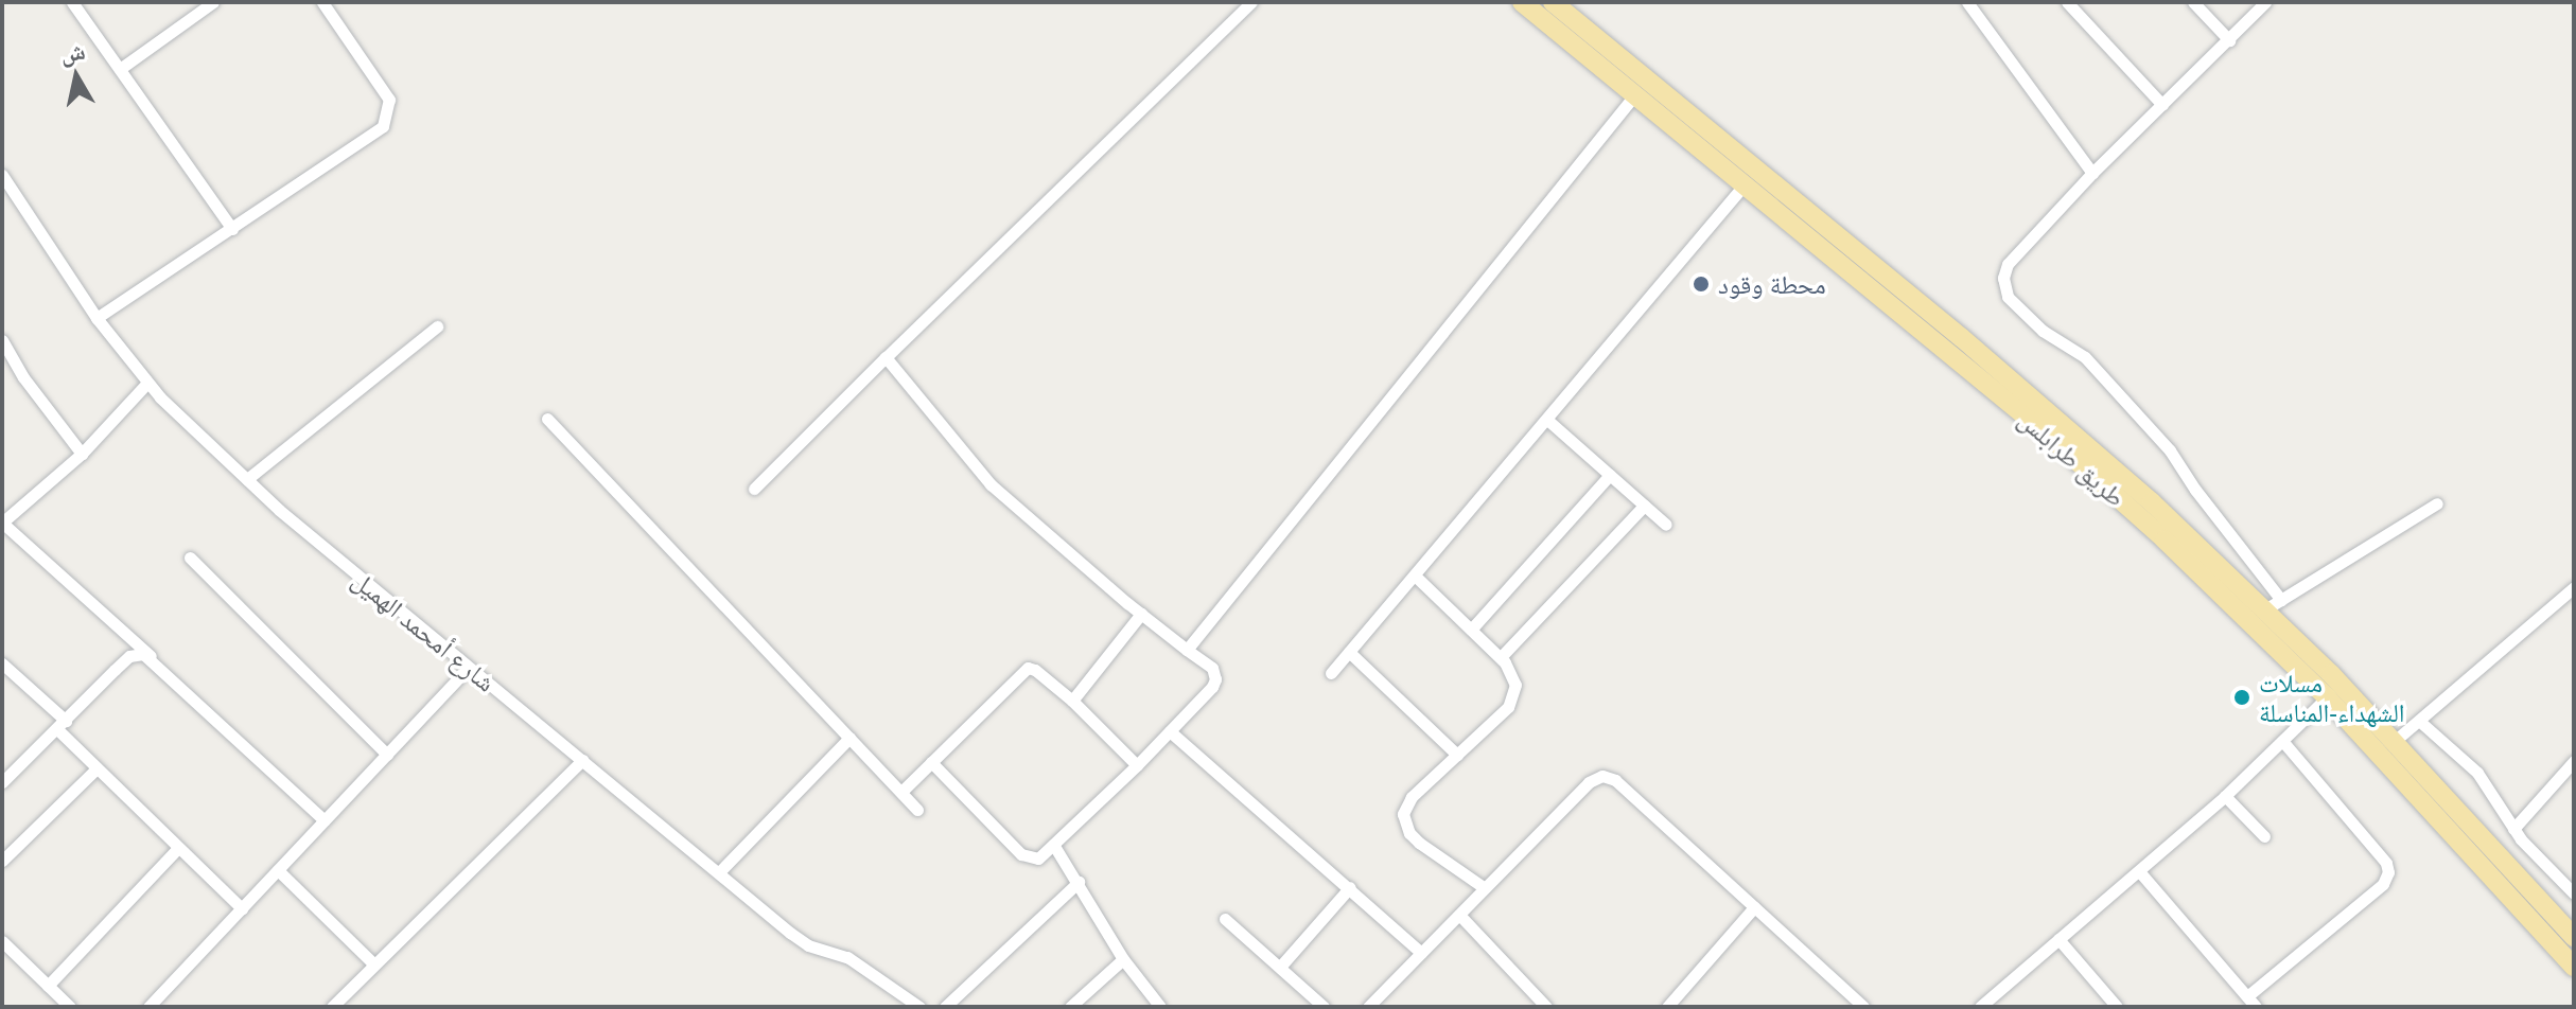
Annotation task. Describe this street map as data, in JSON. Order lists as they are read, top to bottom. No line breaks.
{"streets":{"highway":["طريق طرابلس"],"street":["شارع أمحمد الهميل"]},"places":["محطة وقود","مسلات الشهداء-المناسلة"],"north":"top"}
